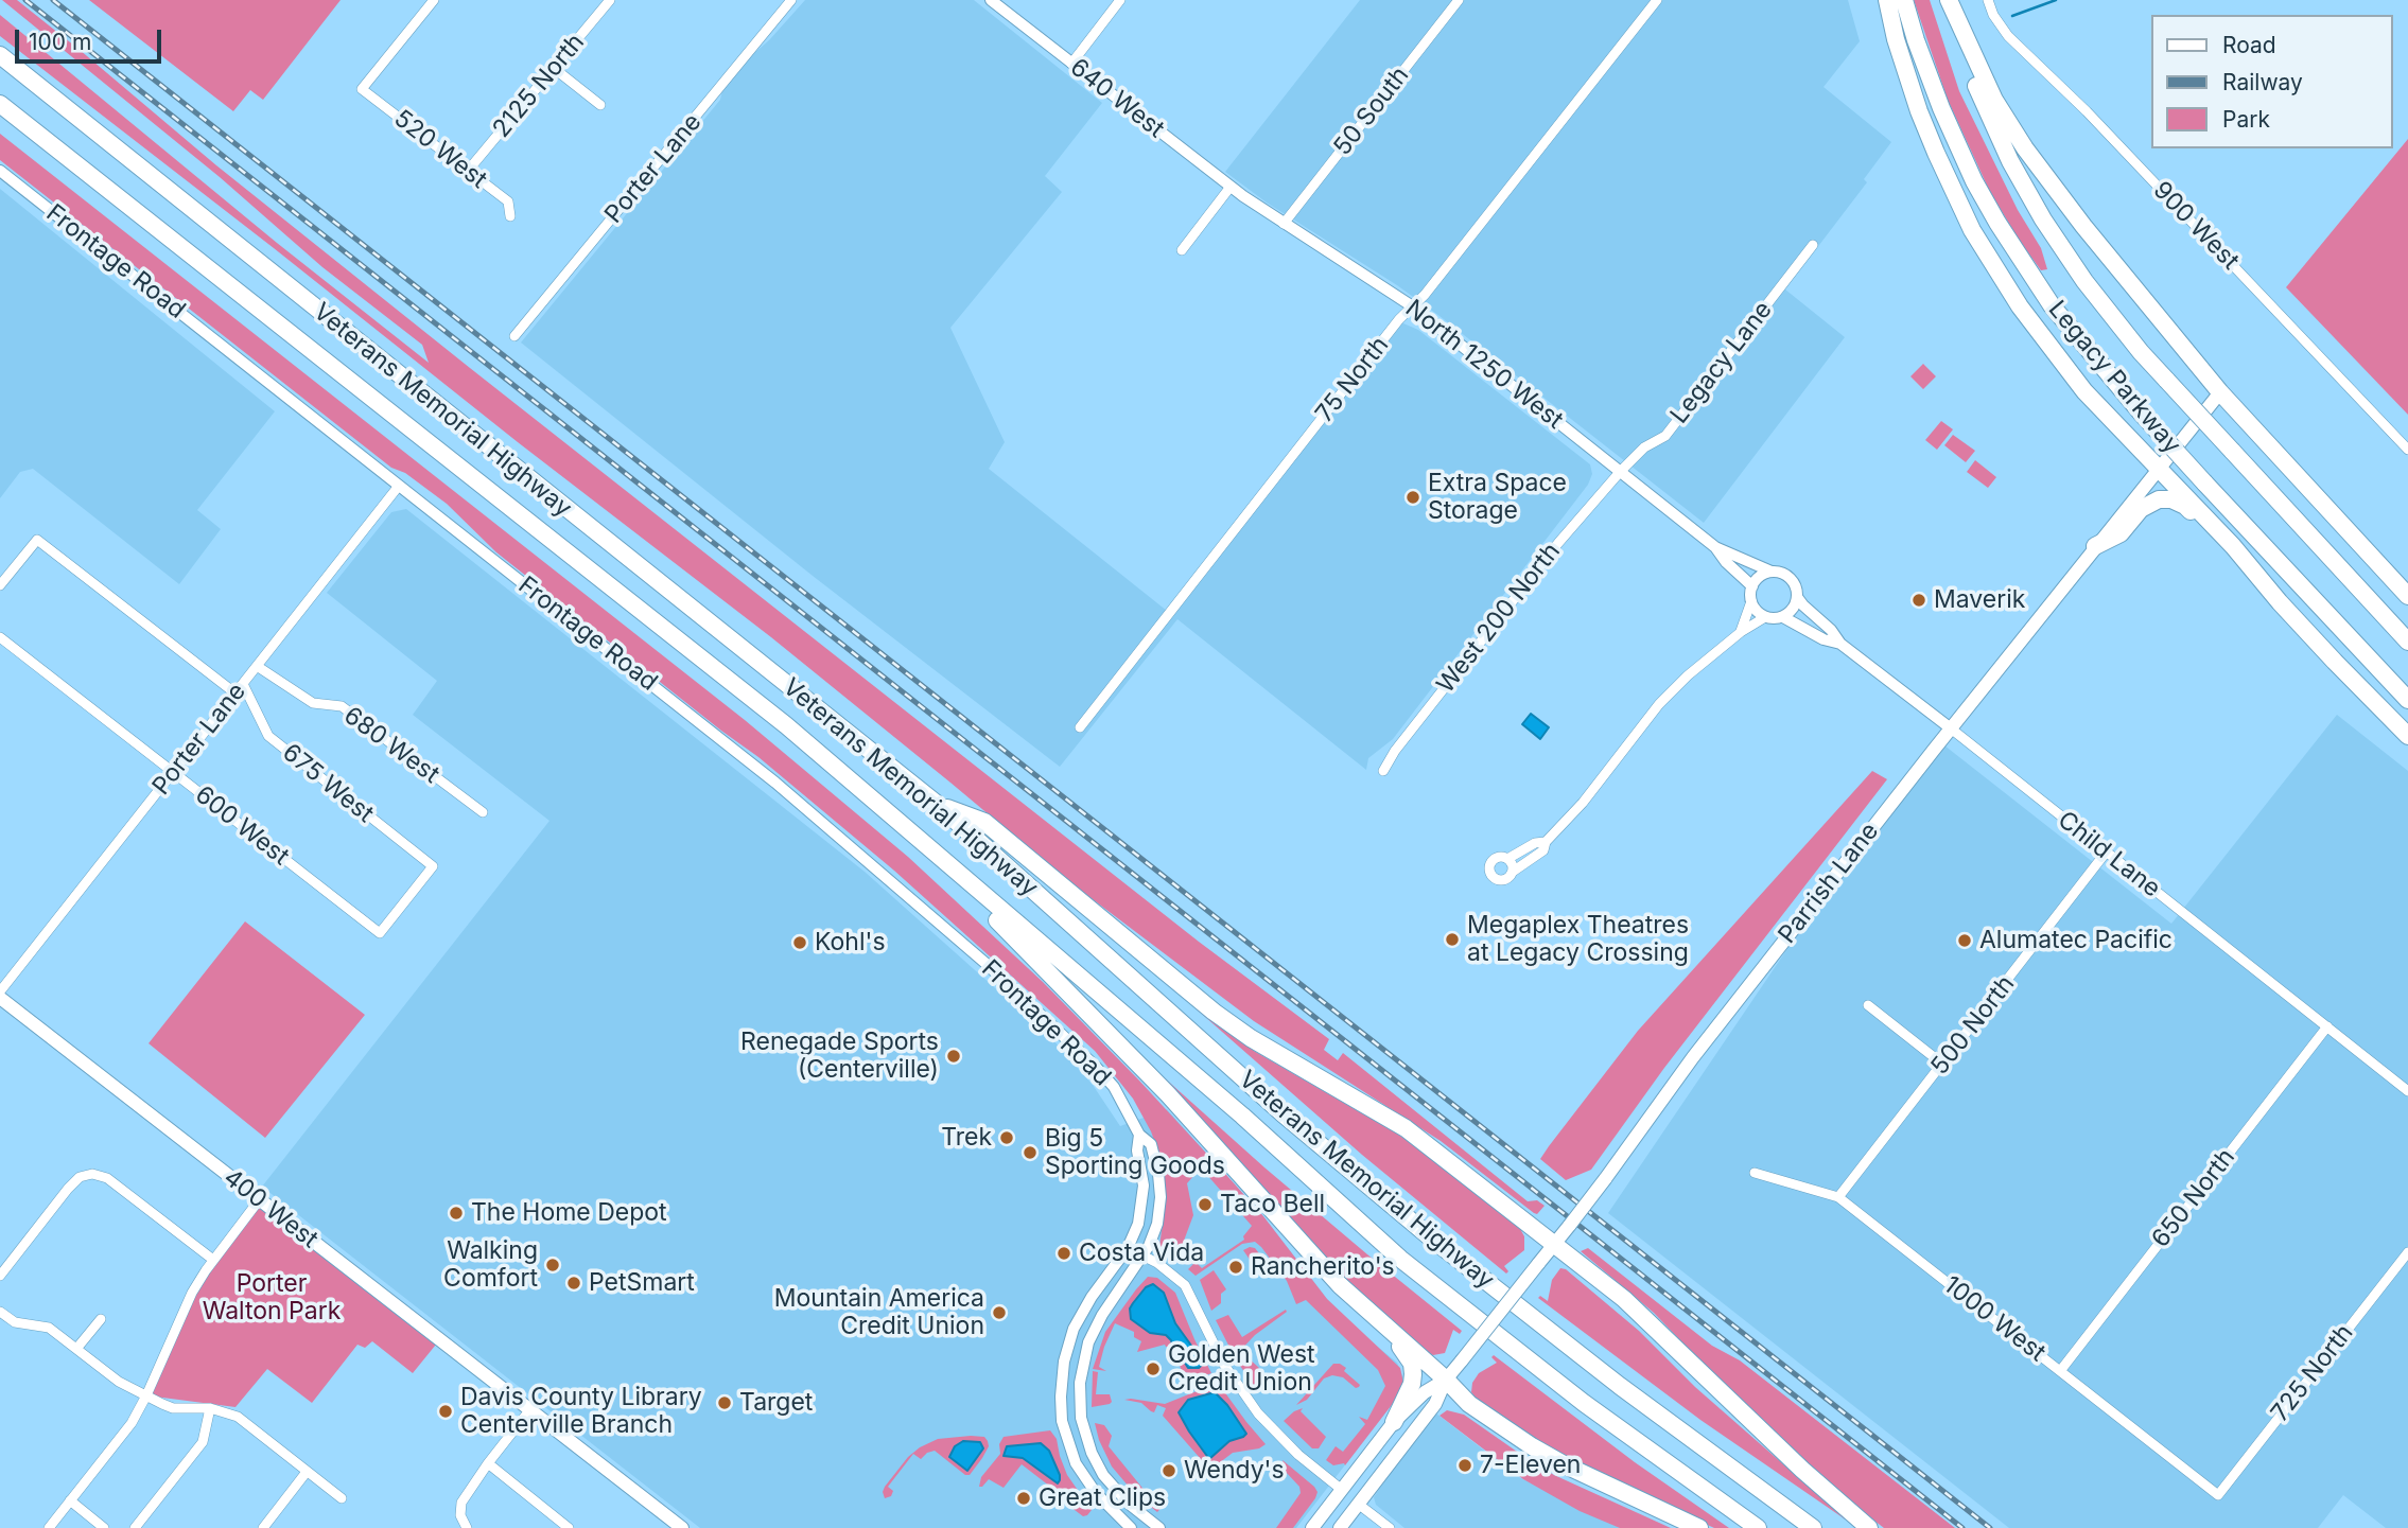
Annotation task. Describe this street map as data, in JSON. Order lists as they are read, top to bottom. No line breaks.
{"streets":{"highway":["Legacy Parkway","Veterans Memorial Highway"],"main road":["Parrish Lane","400 West"],"street":["2125 North","640 West","50 South","520 West","Porter Lane","900 West","Frontage Road","Legacy Lane","North 1250 West","75 North","West 200 North","680 West","675 West","600 West","Child Lane","500 North","650 North","1000 West","725 North"]},"crossings":[["2125 North","520 West"],["640 West","North 1250 West"],["50 South","North 1250 West"],["Porter Lane","Frontage Road"],["Porter Lane","680 West"],["Porter Lane","675 West"],["Porter Lane","600 West"],["Porter Lane","400 West"],["Legacy Lane","North 1250 West"],["Legacy Lane","West 200 North"],["North 1250 West","75 North"],["North 1250 West","West 200 North"],["675 West","600 West"],["Child Lane","Parrish Lane"],["Child Lane","500 North"],["Child Lane","650 North"],["500 North","1000 West"],["650 North","1000 West"],["1000 West","725 North"]],"parks":["Porter Walton Park"],"places":["Extra Space Storage","Maverik","Megaplex Theatres at Legacy Crossing","Alumatec Pacific","Kohl's","Renegade Sports (Centerville)","Trek","Big 5 Sporting Goods","Taco Bell","The Home Depot","Costa Vida","Walking Comfort","Rancherito's","PetSmart","Mountain America Credit Union","Golden West Credit Union","Target","Davis County Library Centerville Branch","7-Eleven","Wendy's","Great Clips"],"legend":["Road","Railway","Park"],"scale_bar":"100 m"}
